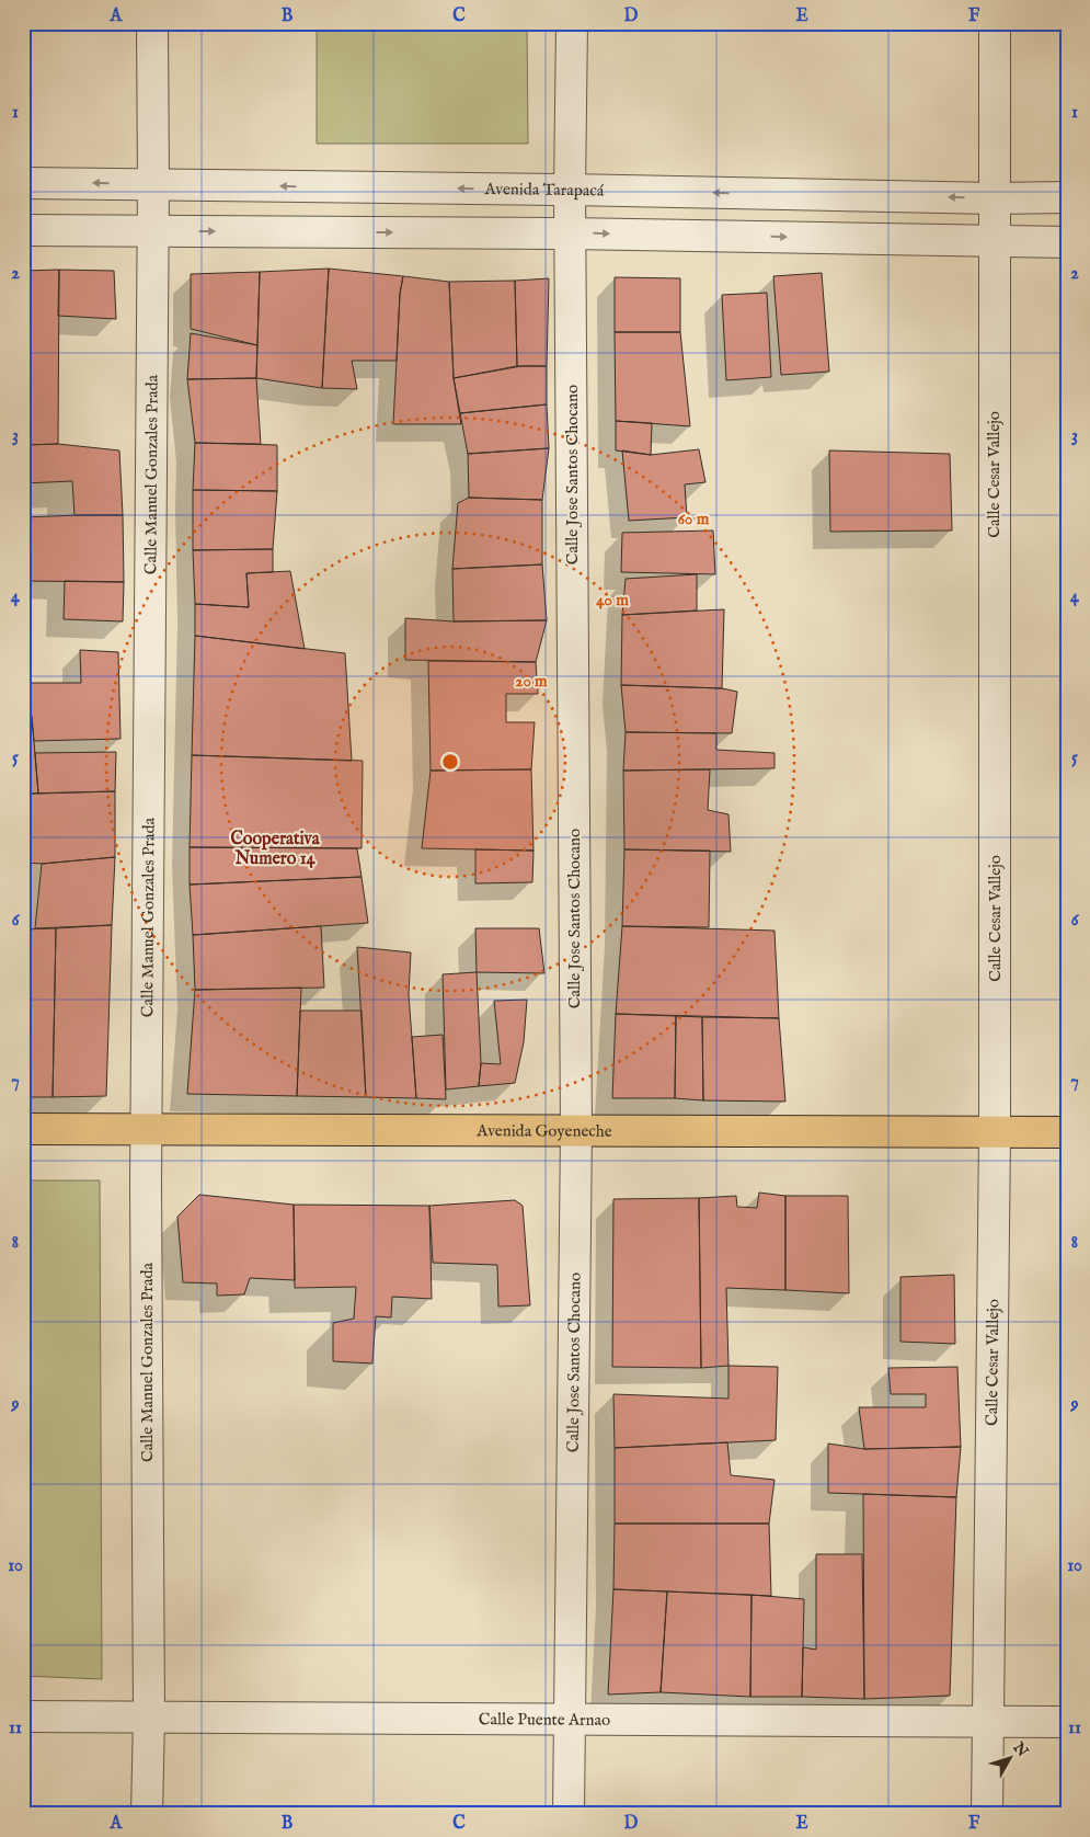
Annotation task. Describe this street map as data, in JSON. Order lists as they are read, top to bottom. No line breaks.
{"streets":{"main road":["Avenida Goyeneche"],"street":["Avenida Tarapacá","Calle Manuel Gonzales Prada","Calle Jose Santos Chocano","Calle Cesar Vallejo","Calle Puente Arnao"]},"crossings":[["Avenida Tarapacá","Calle Manuel Gonzales Prada"],["Avenida Tarapacá","Calle Jose Santos Chocano"],["Avenida Tarapacá","Calle Cesar Vallejo"],["Calle Manuel Gonzales Prada","Avenida Goyeneche"],["Calle Manuel Gonzales Prada","Calle Puente Arnao"],["Calle Jose Santos Chocano","Avenida Goyeneche"],["Calle Jose Santos Chocano","Calle Puente Arnao"],["Calle Cesar Vallejo","Avenida Goyeneche"],["Calle Cesar Vallejo","Calle Puente Arnao"]],"districts":["Cooperativa Numero 14"],"north":"top right","grid":{"columns":["A","B","C","D","E","F"],"rows":["1","2","3","4","5","6","7","8","9","10","11"]},"rings":["60 m","40 m","20 m"]}
